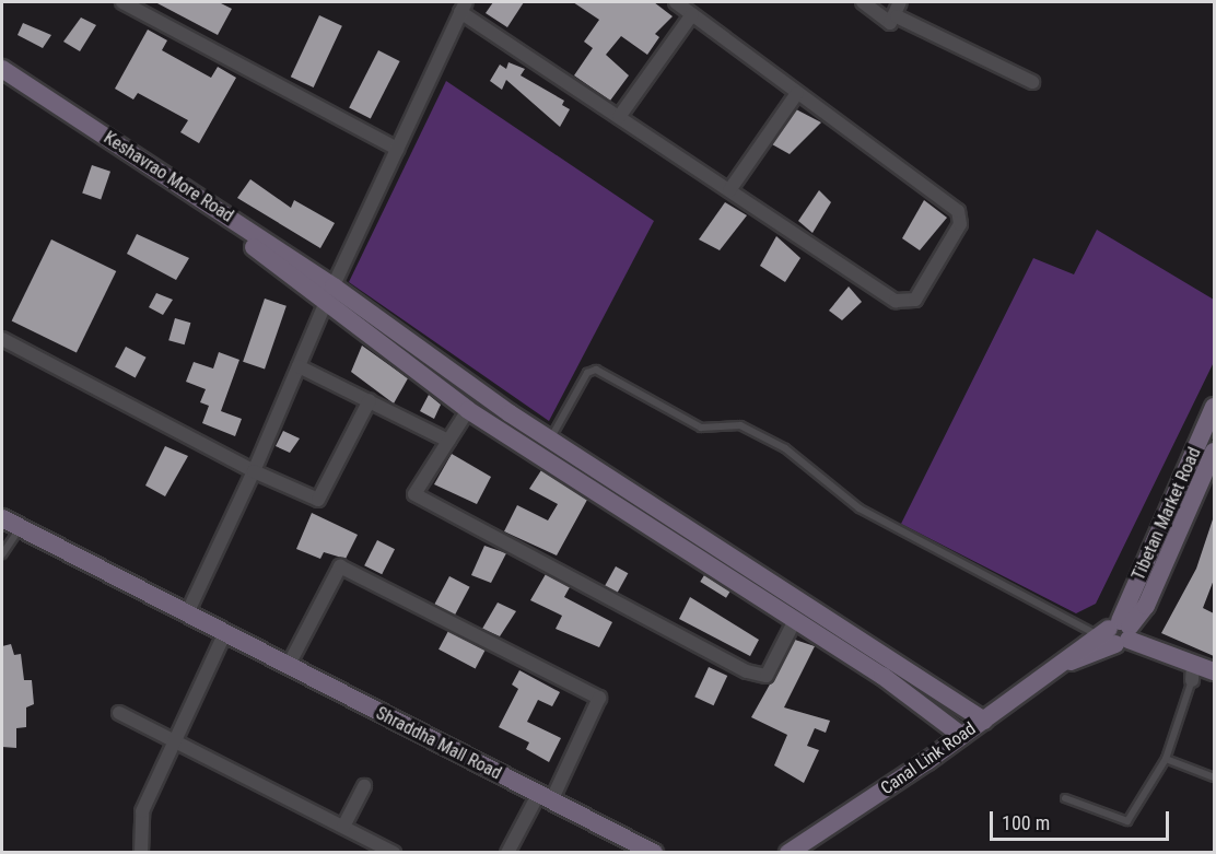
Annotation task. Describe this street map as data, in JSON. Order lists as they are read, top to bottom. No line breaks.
{"streets":{"street":["Keshavrao More Road","Tibetan Market Road","Shraddha Mall Road","Canal Link Road"]},"crossings":[["Tibetan Market Road","Canal Link Road"]],"scale_bar":"100 m"}
